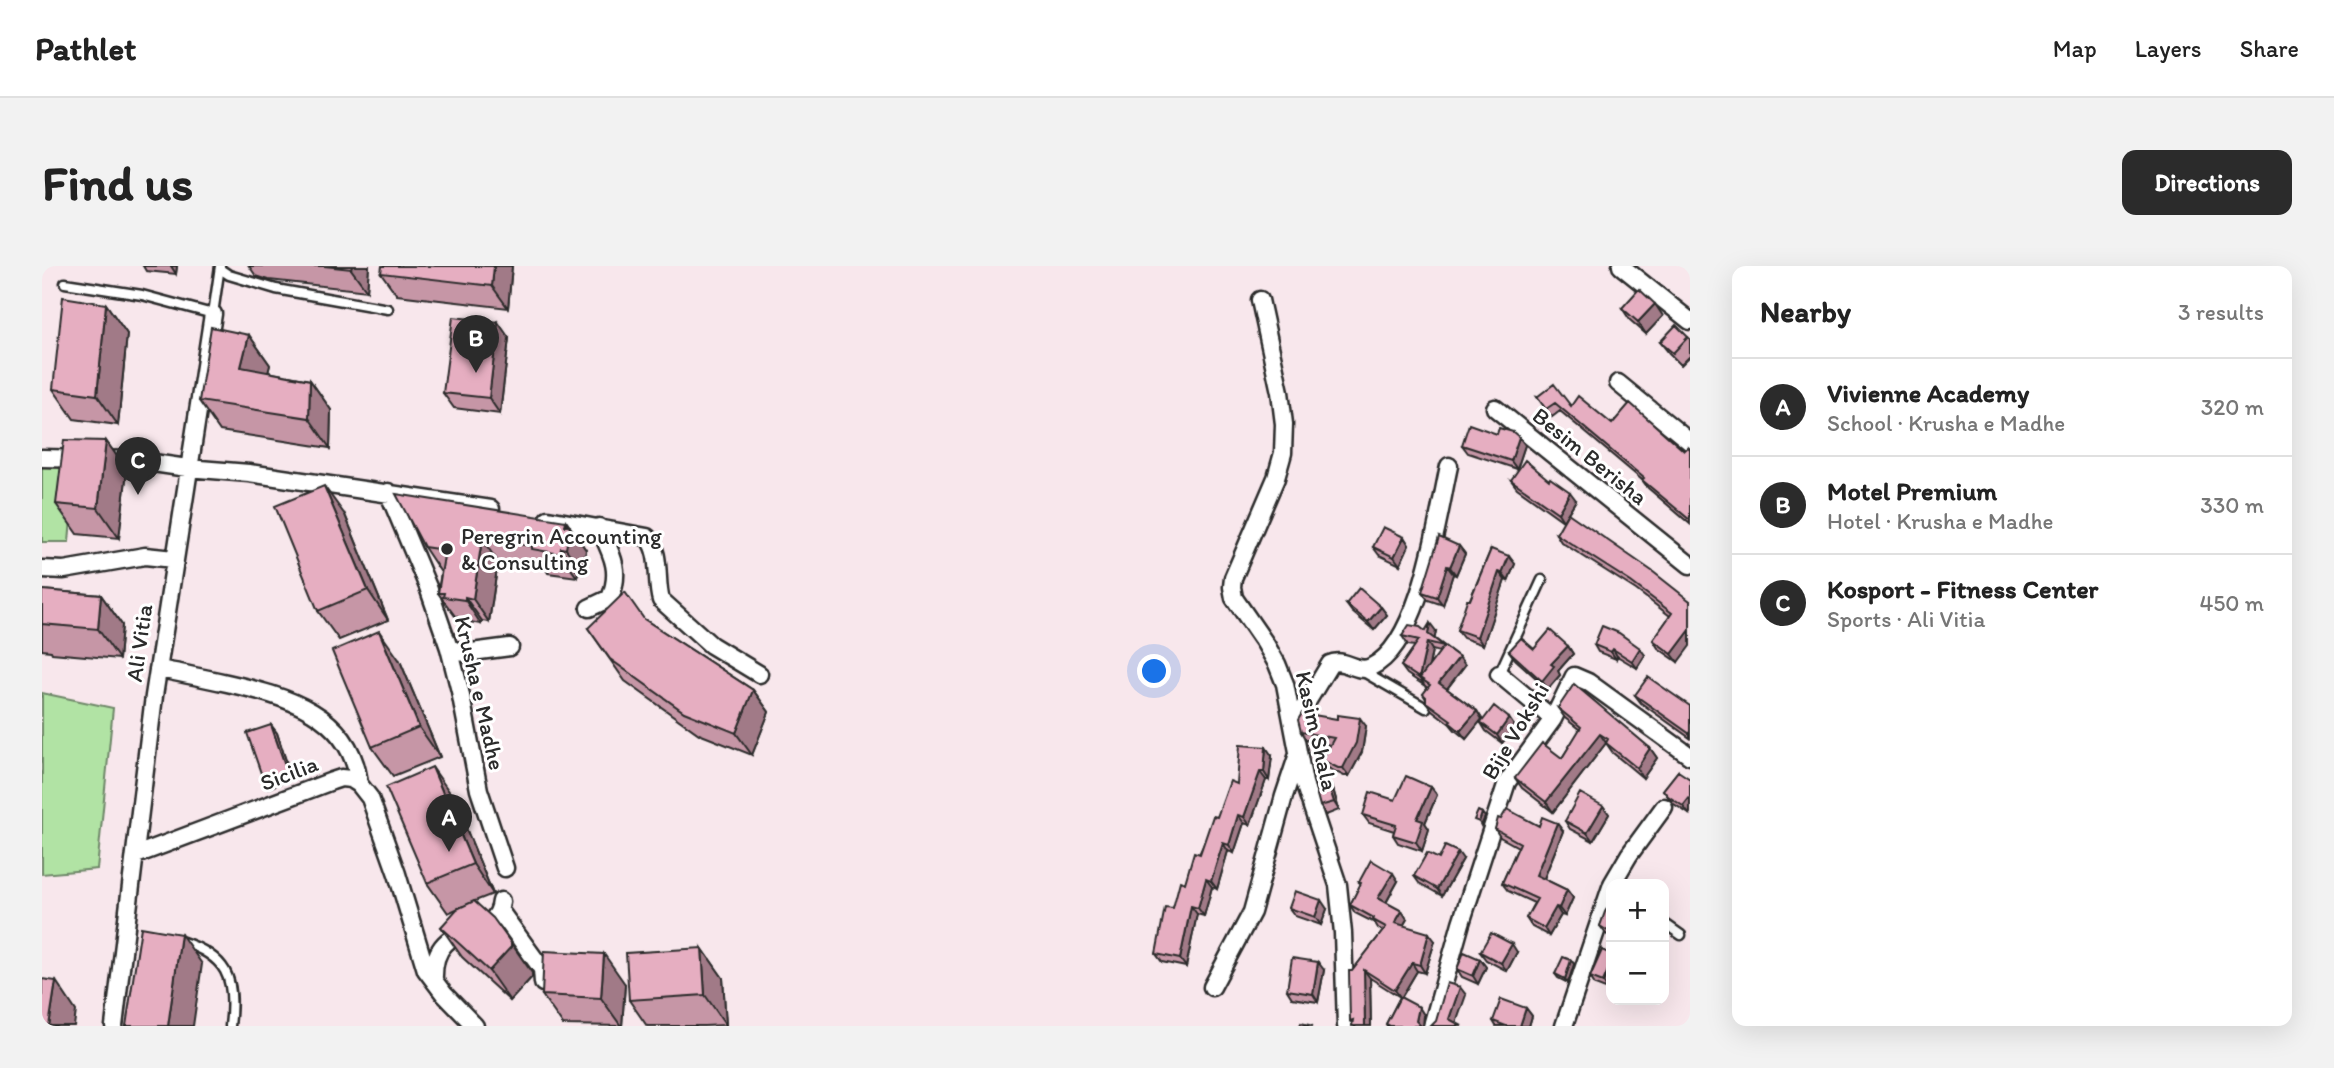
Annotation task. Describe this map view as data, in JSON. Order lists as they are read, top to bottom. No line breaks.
{"streets":{"street":["Besim Berisha","Ali Vitia","Krusha e Madhe","Kasim Shala","Bije Vokshi","Sicilia"]},"crossings":[["Ali Vitia","Sicilia"]],"places":["Peregrin Accounting & Consulting"],"page":{"header":"Pathlet","nav":["Map","Layers","Share"],"buttons":"Directions","title":"Find us","heading":["Nearby","3 results"],"pins":["B","C","A"],"list":[{"mark":"A","name":"Vivienne Academy","note":"School · Krusha e Madhe","value":"320 m"},{"mark":"B","name":"Motel Premium","note":"Hotel · Krusha e Madhe","value":"330 m"},{"mark":"C","name":"Kosport - Fitness Center","note":"Sports · Ali Vitia","value":"450 m"}],"map_buttons":["+","−"]}}
